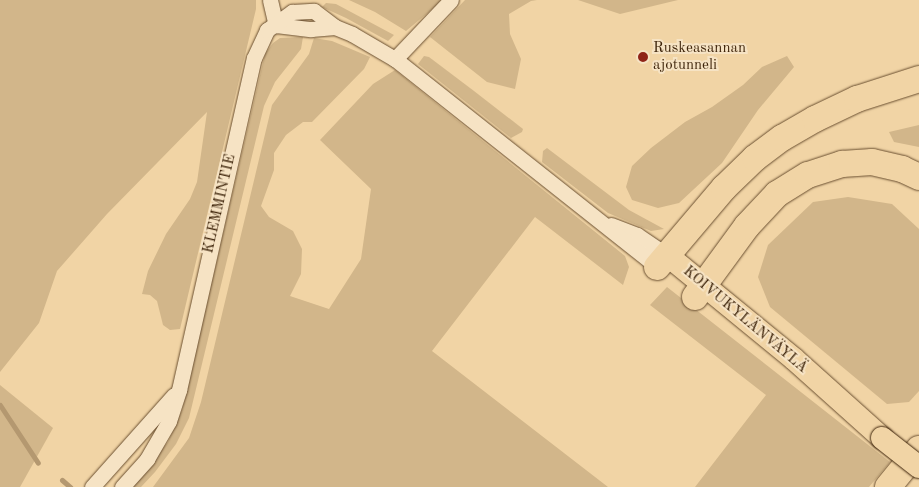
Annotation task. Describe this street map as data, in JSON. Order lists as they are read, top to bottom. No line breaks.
{"streets":{"main road":["KOIVUKYLÄNVÄYLÄ"],"street":["KLEMMINTIE"]},"crossings":[["KLEMMINTIE","KOIVUKYLÄNVÄYLÄ"]],"places":["Ruskeasannan ajotunneli"]}
